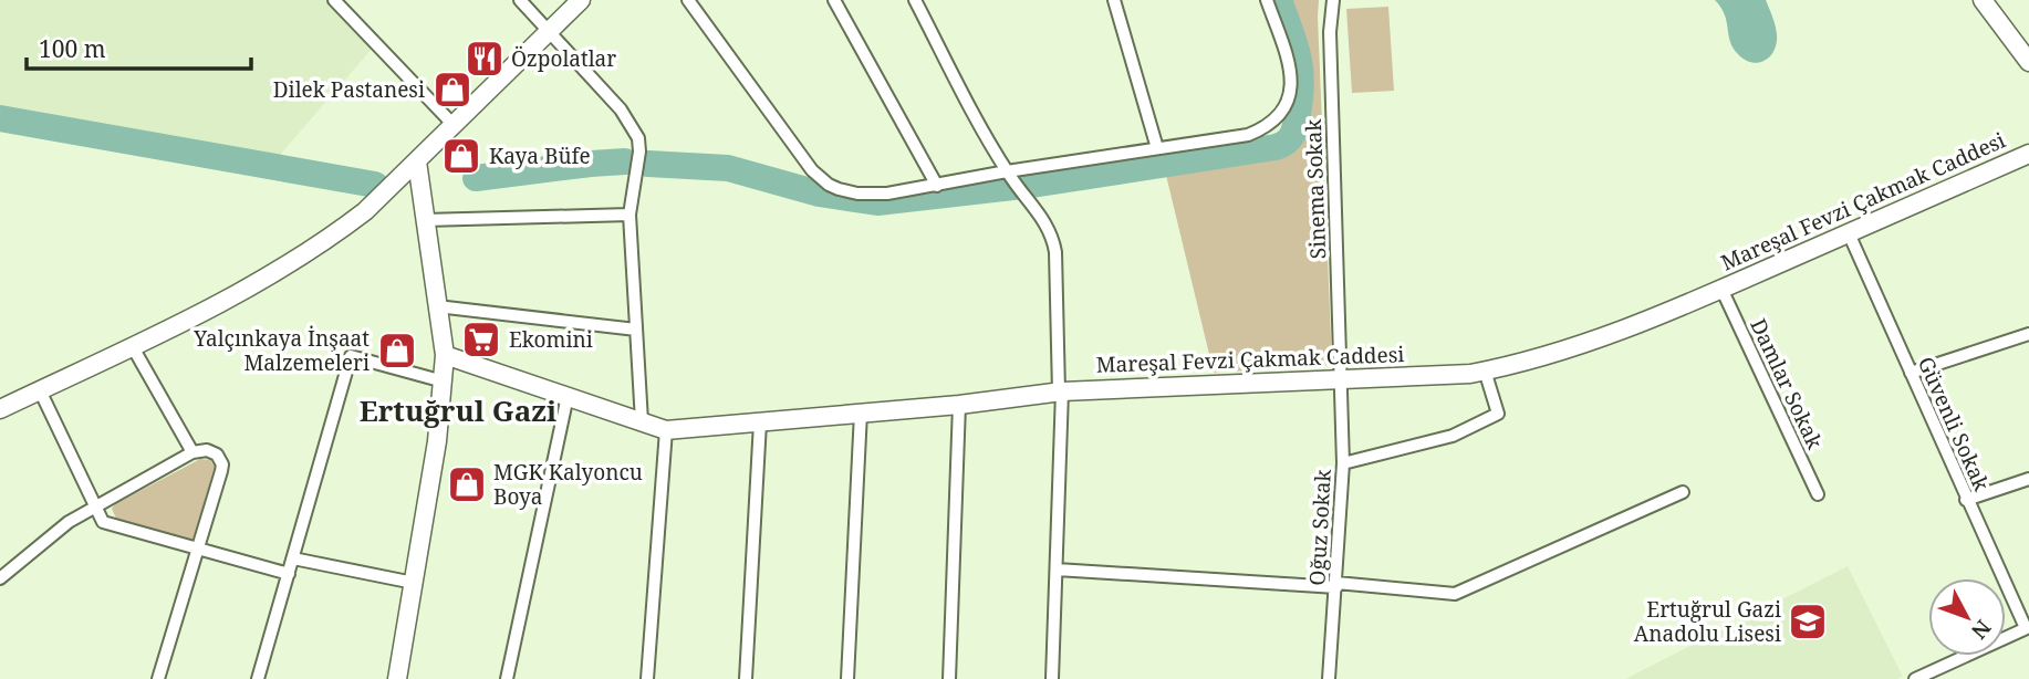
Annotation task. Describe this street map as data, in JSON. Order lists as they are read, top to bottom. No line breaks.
{"streets":{"street":["Sinema Sokak","Mareşal Fevzi Çakmak Caddesi","Damlar Sokak","Güvenli Sokak","Oğuz Sokak"]},"crossings":[["Sinema Sokak","Mareşal Fevzi Çakmak Caddesi"],["Sinema Sokak","Oğuz Sokak"],["Mareşal Fevzi Çakmak Caddesi","Damlar Sokak"],["Mareşal Fevzi Çakmak Caddesi","Güvenli Sokak"],["Mareşal Fevzi Çakmak Caddesi","Oğuz Sokak"]],"districts":["Ertuğrul Gazi"],"places":{"restaurant":["Özpolatlar"],"shop":["Dilek Pastanesi","Kaya Büfe","Yalçınkaya İnşaat Malzemeleri","MGK Kalyoncu Boya"],"supermarket":["Ekomini"],"school or university":["Ertuğrul Gazi Anadolu Lisesi"]},"scale_bar":"100 m","north":"bottom right"}
